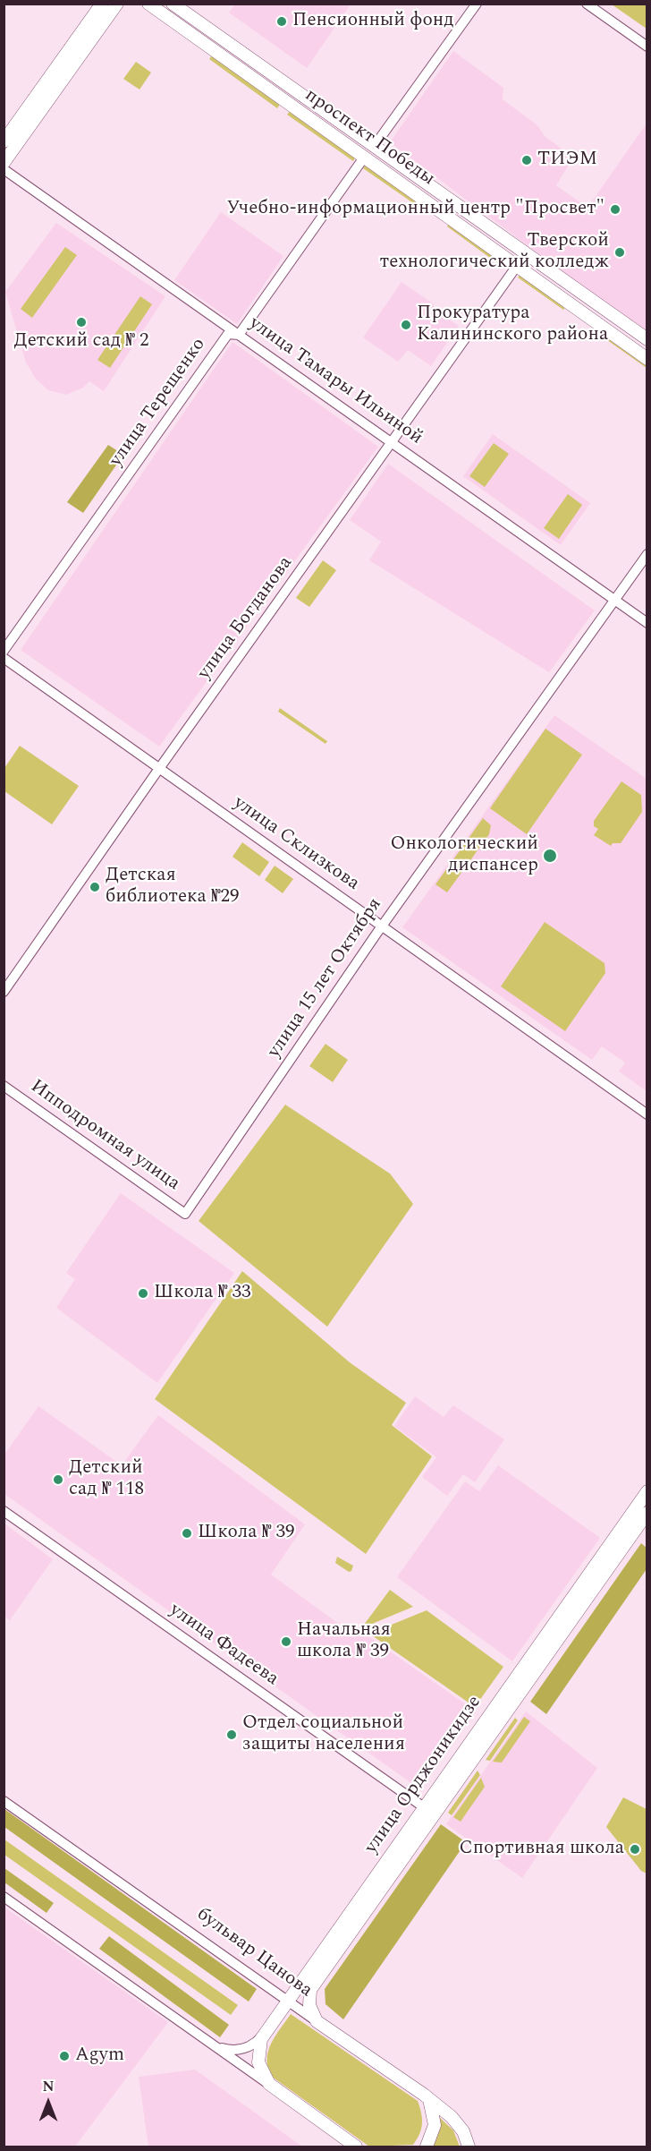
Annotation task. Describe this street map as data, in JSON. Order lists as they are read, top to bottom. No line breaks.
{"streets":{"main road":["проспект Победы","улица Орджоникидзе","бульвар Цанова"],"street":["улица Тамары Ильиной","улица Терещенко","улица Богданова","улица Склизкова","улица 15 лет Октября","Ипподромная улица","улица Фадеева"]},"crossings":[["проспект Победы","улица Терещенко"],["проспект Победы","улица Богданова"],["улица Тамары Ильиной","улица Терещенко"],["улица Тамары Ильиной","улица Богданова"],["улица Тамары Ильиной","улица 15 лет Октября"],["улица Богданова","улица Склизкова"],["улица Склизкова","улица 15 лет Октября"],["улица 15 лет Октября","Ипподромная улица"],["улица Фадеева","улица Орджоникидзе"],["улица Орджоникидзе","бульвар Цанова"]],"places":["Пенсионный фонд","ТИЭМ","Учебно-информационный центр \"Просвет\"","Тверской технологический колледж","Детский сад № 2","Прокуратура Калининского района","Онкологический диспансер","Детская библиотека №29","Школа № 33","Детский сад № 118","Школа № 39","Начальная школа № 39","Отдел социальной защиты населения","Спортивная школа","Agym"],"north":"top"}
